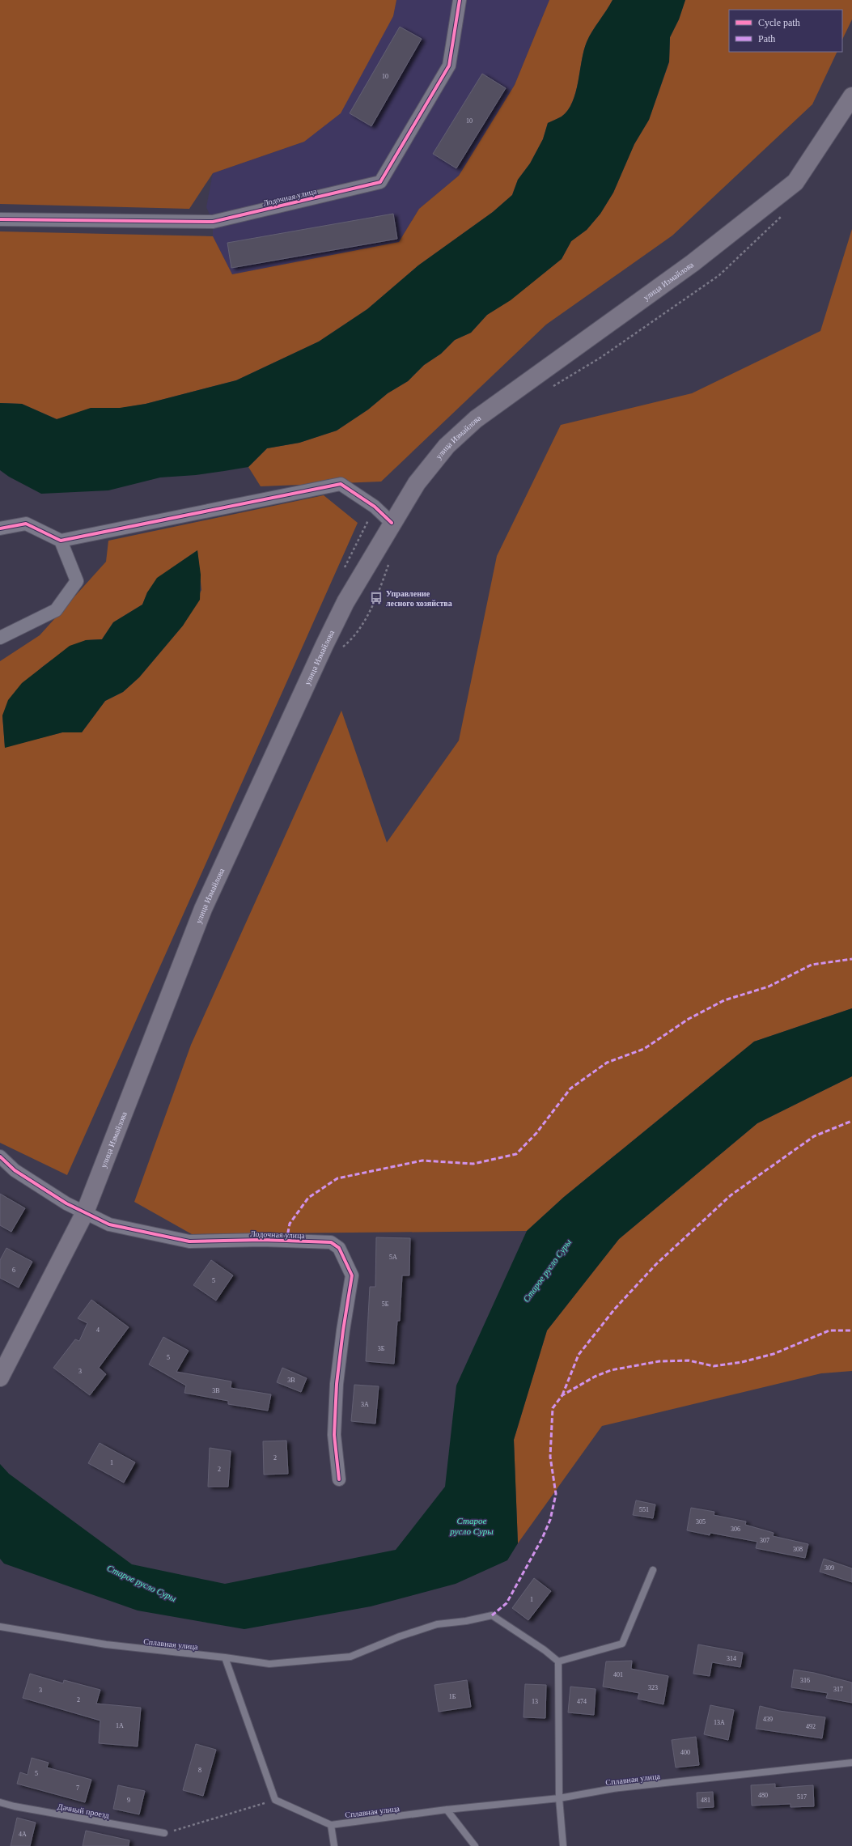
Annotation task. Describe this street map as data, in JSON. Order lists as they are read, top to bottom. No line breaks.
{"streets":{"main road":["улица Измайлова"],"street":["Лодочная улица"],"lane":["Сплавная улица","Дачный проезд"]},"crossings":[["Лодочная улица","улица Измайлова"]],"water":["Старое русло Суры"],"places":{"bus stop":["Управление лесного хозяйства"]},"house_numbers":["10","10","5А","6","5","5Б","4","3Б","5","3","3В","3В","3А","2","1","2","551","305","306","307","308","309","1","314","401","316","323","317","3","1Б","2","13","474","439","13А","1А","492","400","8","5","7","480","517","9","481","4А"],"legend":["Cycle path","Path"]}
